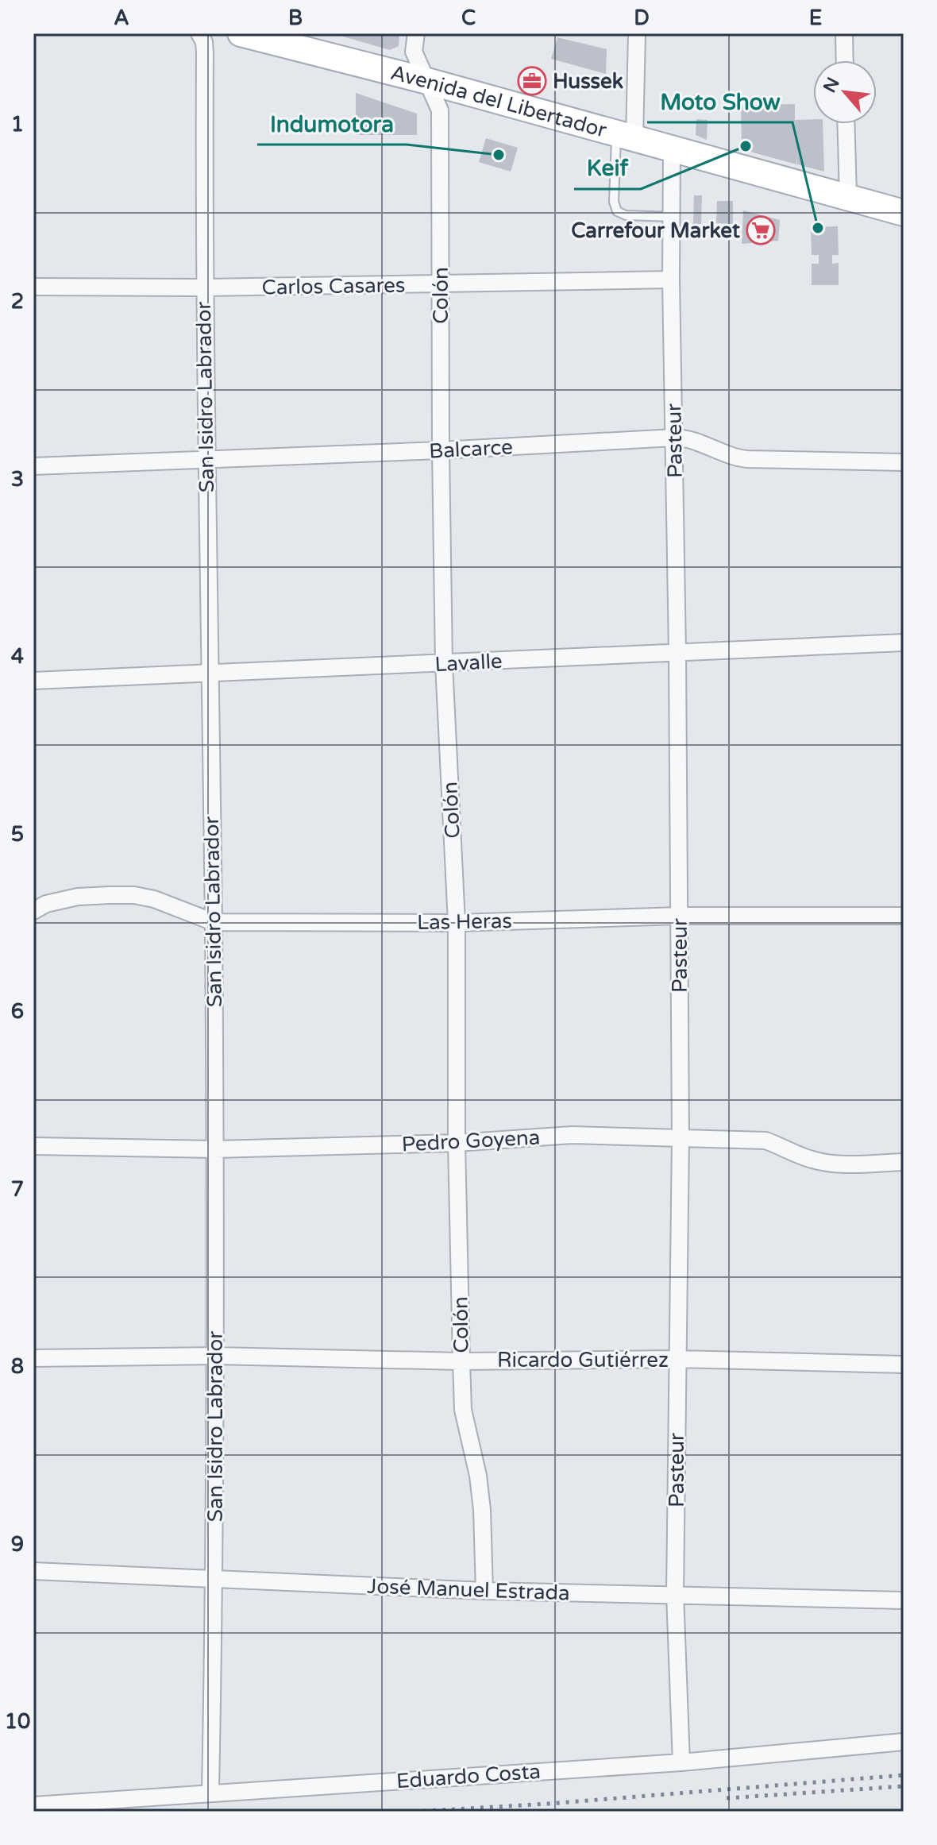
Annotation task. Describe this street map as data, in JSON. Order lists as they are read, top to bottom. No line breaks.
{"streets":{"main road":["Avenida del Libertador"],"street":["Carlos Casares","Colón","San Isidro Labrador","Pasteur","Balcarce","Lavalle","Las Heras","Pedro Goyena","Ricardo Gutiérrez","José Manuel Estrada","Eduardo Costa"]},"crossings":[["Avenida del Libertador","Colón"],["Avenida del Libertador","Pasteur"],["Carlos Casares","Colón"],["Carlos Casares","San Isidro Labrador"],["Carlos Casares","Pasteur"],["Colón","Balcarce"],["Colón","Lavalle"],["Colón","Las Heras"],["Colón","Pedro Goyena"],["Colón","Ricardo Gutiérrez"],["Colón","José Manuel Estrada"],["San Isidro Labrador","Balcarce"],["San Isidro Labrador","Lavalle"],["San Isidro Labrador","Las Heras"],["San Isidro Labrador","Pedro Goyena"],["San Isidro Labrador","Ricardo Gutiérrez"],["San Isidro Labrador","José Manuel Estrada"],["San Isidro Labrador","Eduardo Costa"],["Pasteur","Balcarce"],["Pasteur","Lavalle"],["Pasteur","Las Heras"],["Pasteur","Pedro Goyena"],["Pasteur","Ricardo Gutiérrez"],["Pasteur","José Manuel Estrada"],["Pasteur","Eduardo Costa"]],"places":{"office":["Hussek"],"other":["Keif","Indumotora","Moto Show"],"supermarket":["Carrefour Market"]},"north":"top left","grid":{"columns":["A","B","C","D","E"],"rows":["1","2","3","4","5","6","7","8","9","10"]}}
